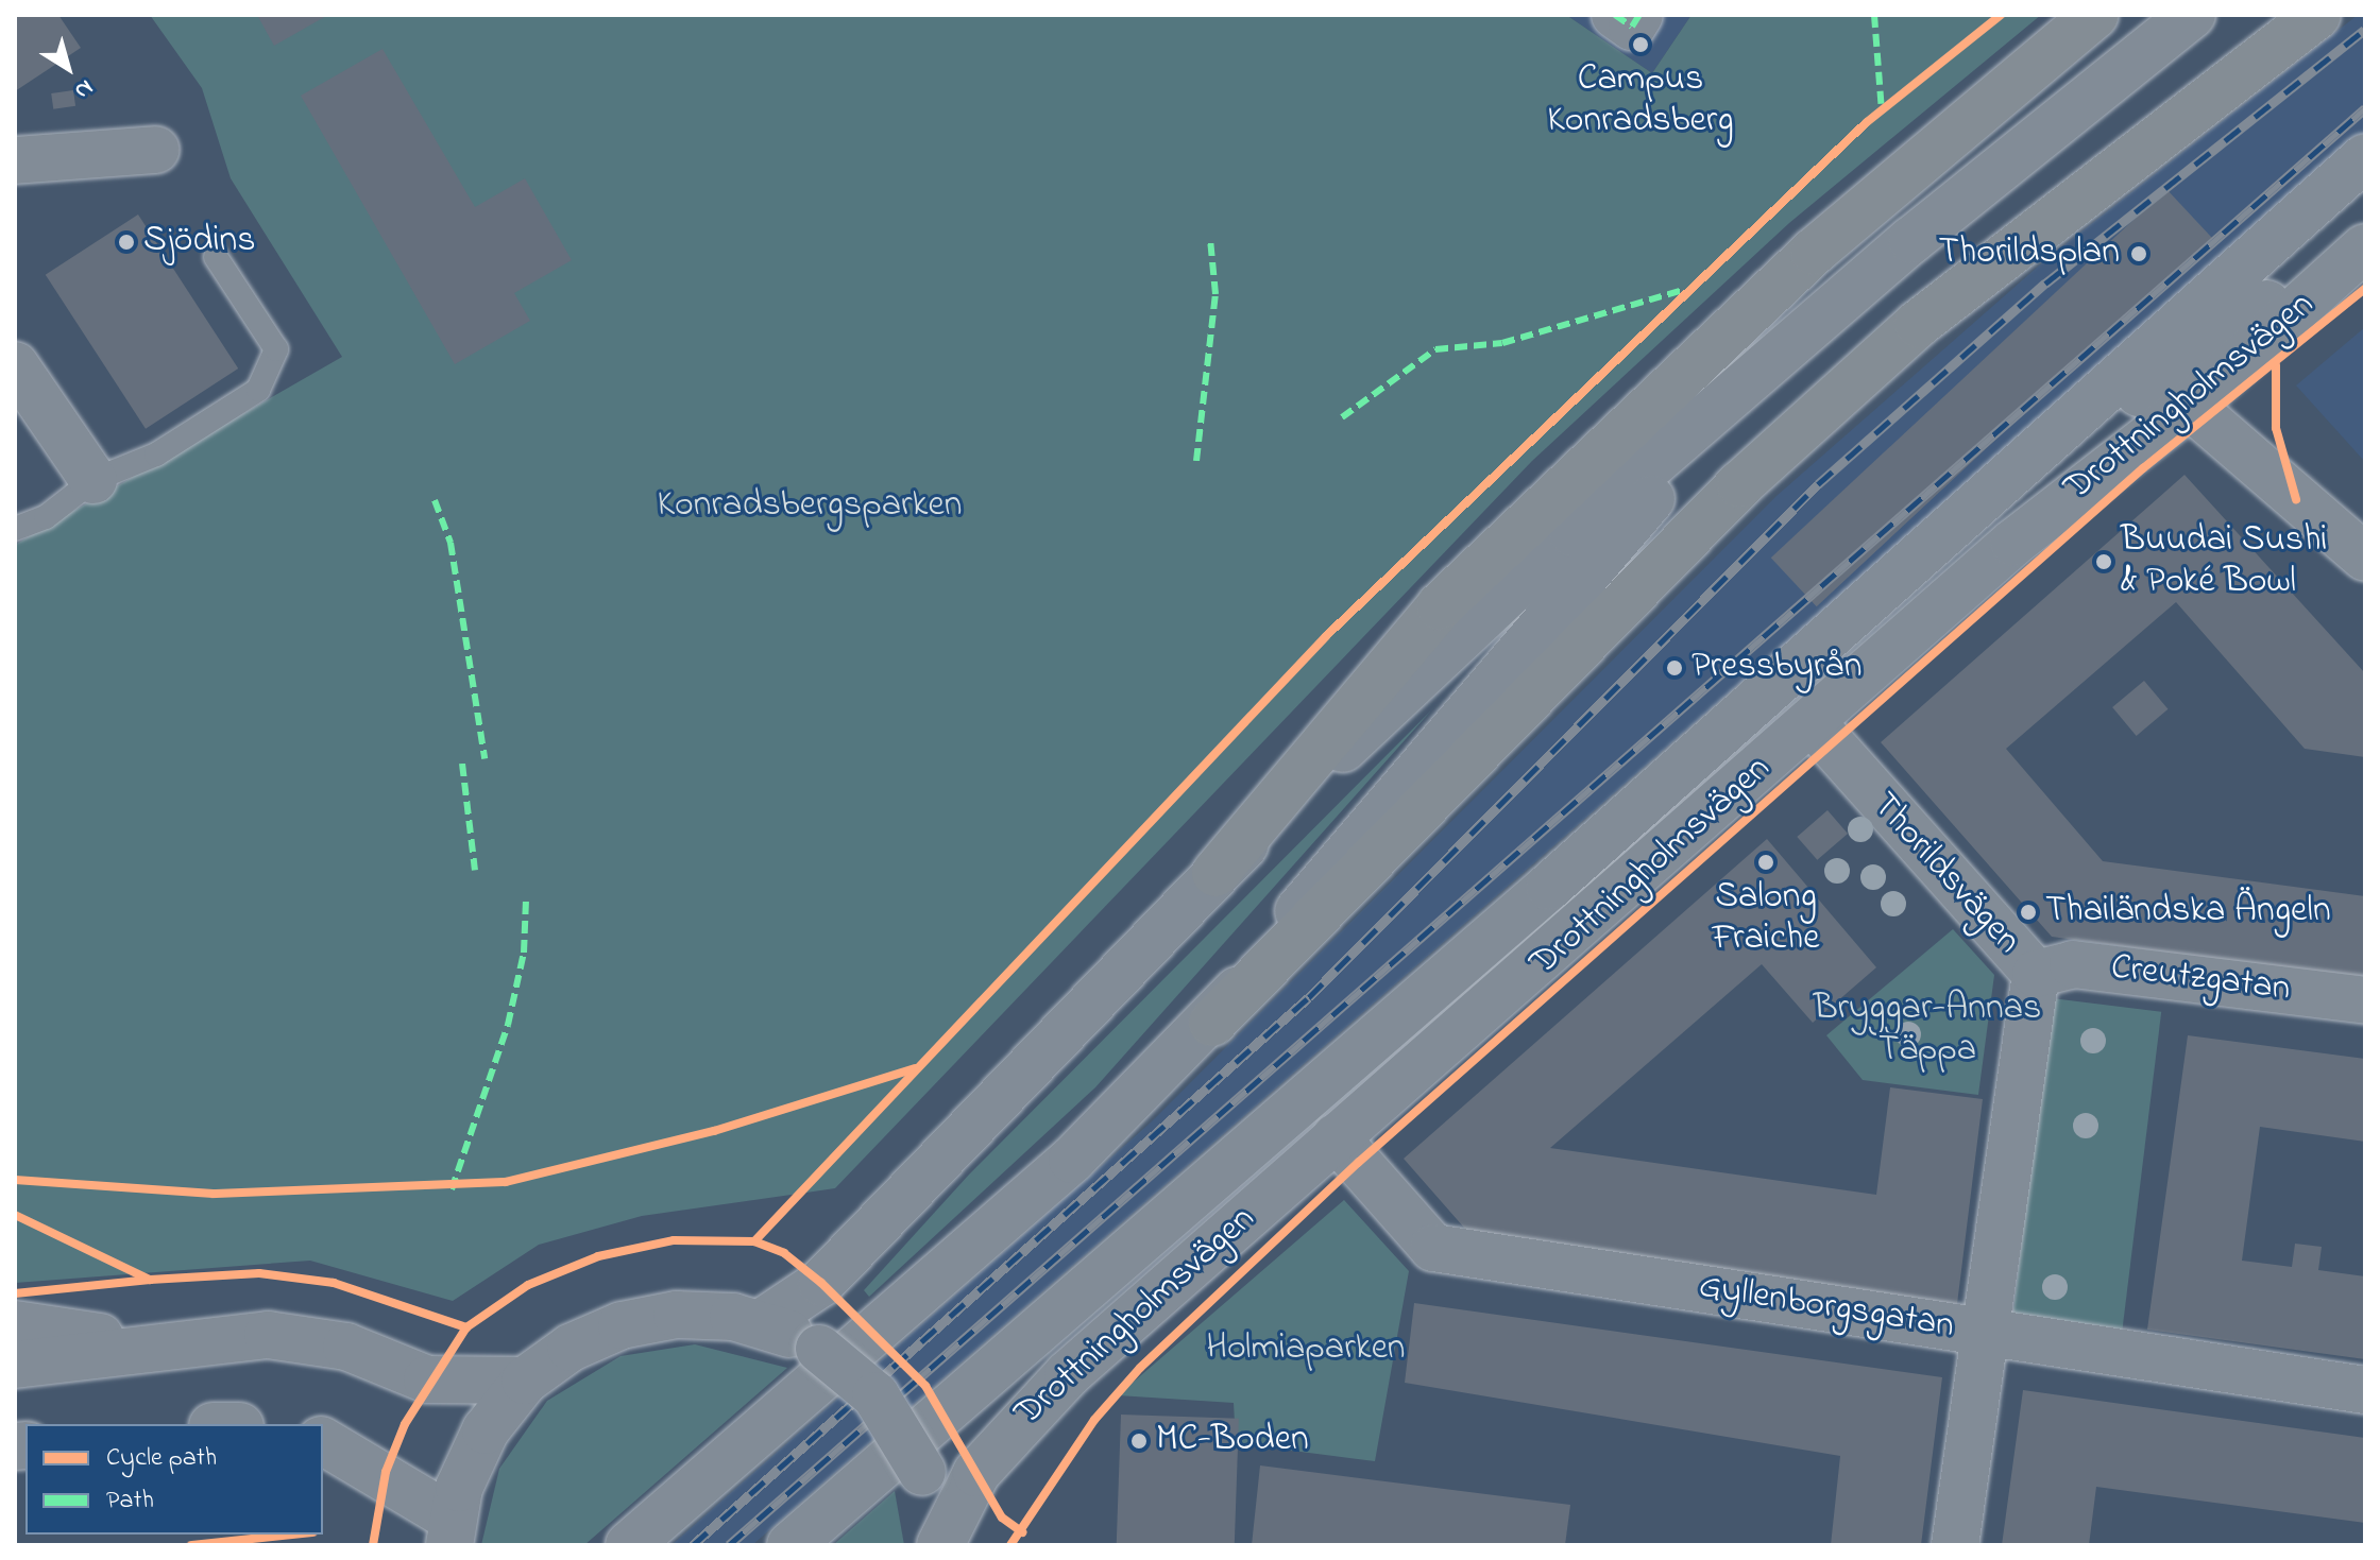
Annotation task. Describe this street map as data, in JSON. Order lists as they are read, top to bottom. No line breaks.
{"streets":{"main road":["Drottningholmsvägen","Thorildsvägen","Creutzgatan","Gyllenborgsgatan"]},"crossings":[["Drottningholmsvägen","Thorildsvägen"],["Drottningholmsvägen","Gyllenborgsgatan"],["Thorildsvägen","Creutzgatan"],["Thorildsvägen","Gyllenborgsgatan"]],"parks":["Konradsbergsparken","Bryggar-Annas Täppa","Holmiaparken"],"places":["Campus Konradsberg","Sjödins","Thorildsplan","Buudai Sushi & Poké Bowl","Pressbyrån","Salong Fraiche","Thailändska Ängeln","MC-Boden"],"legend":["Cycle path","Path"],"north":"bottom right"}
